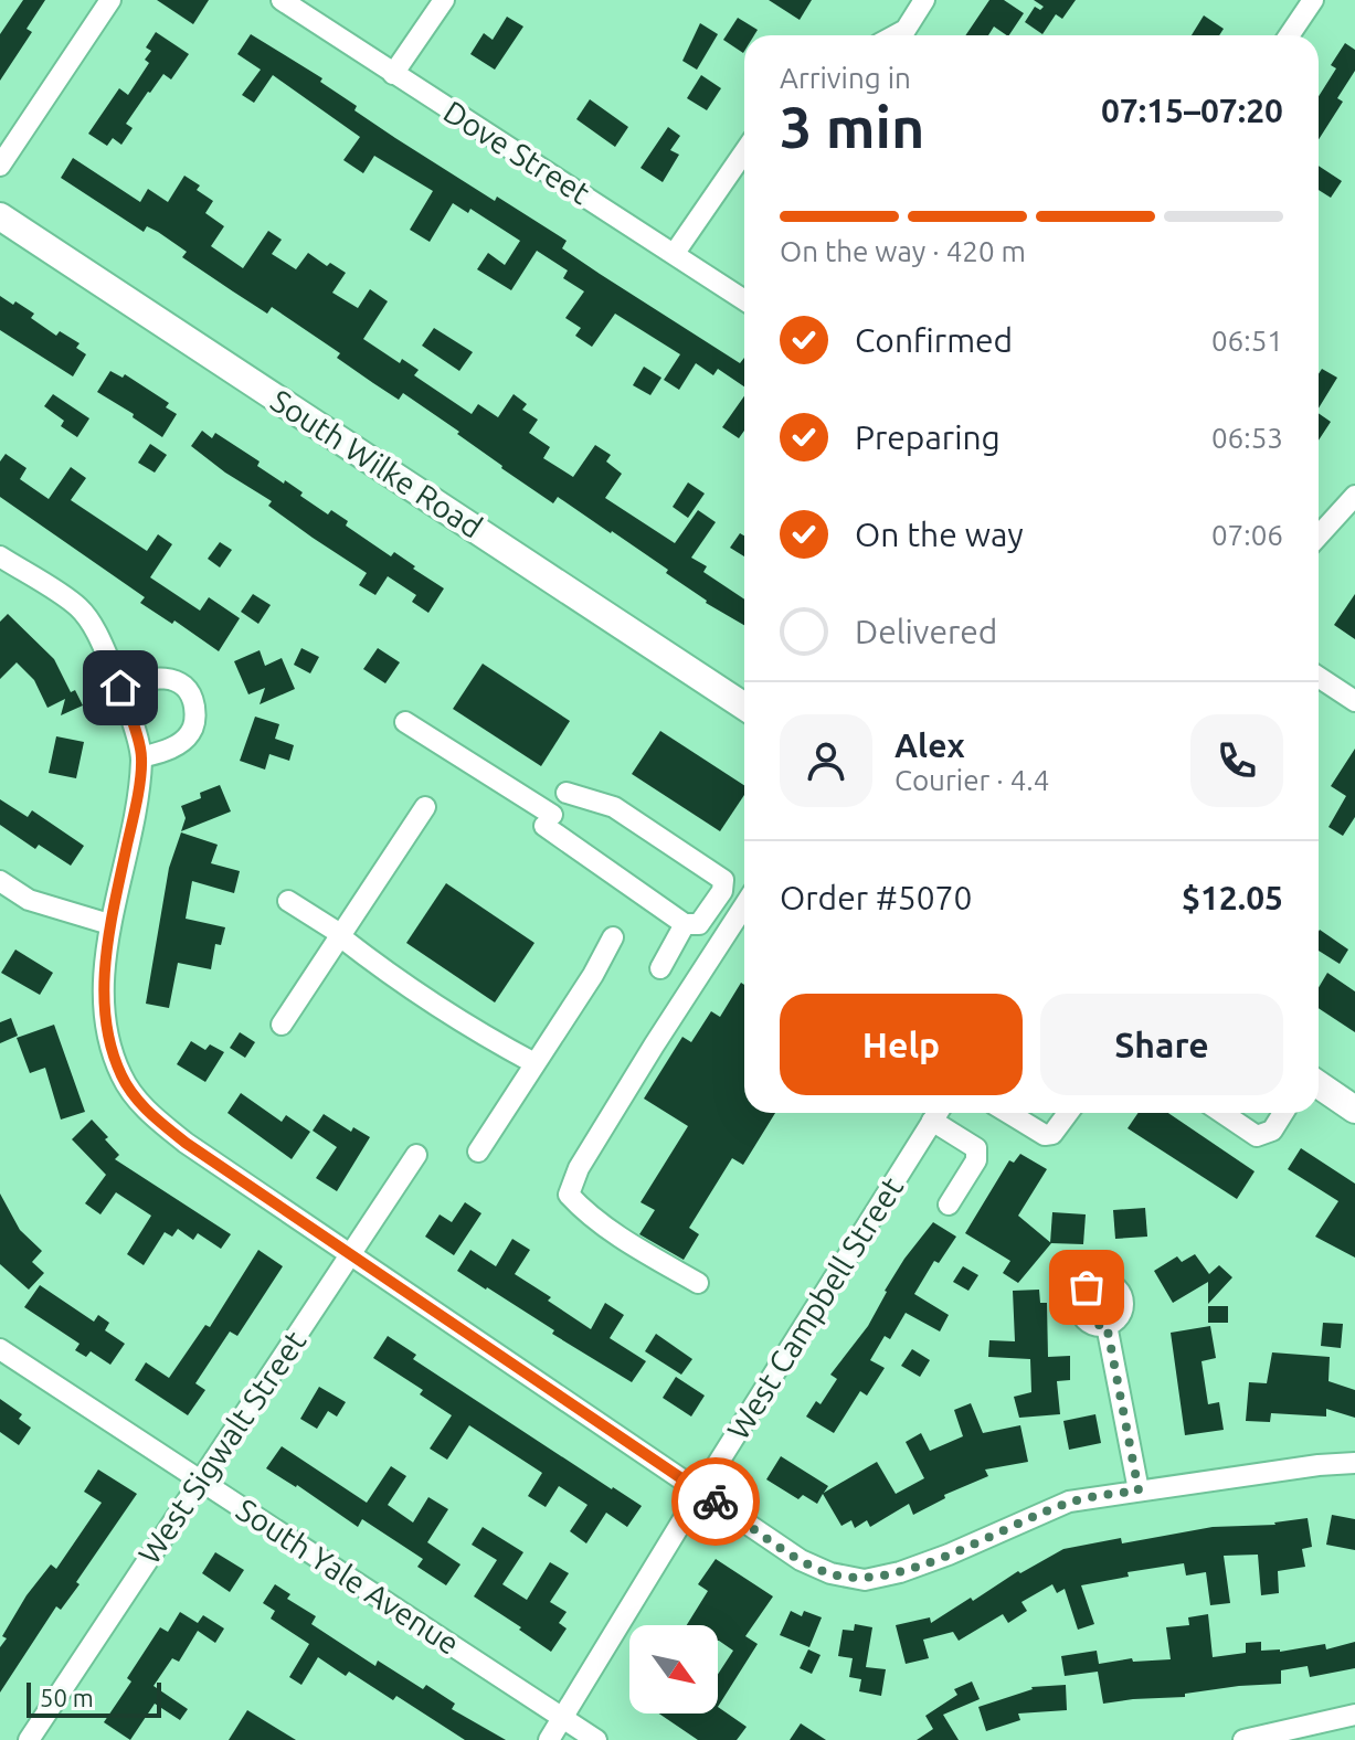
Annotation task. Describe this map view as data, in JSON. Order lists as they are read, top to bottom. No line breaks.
{"streets":{"main road":["South Wilke Road"],"street":["Dove Street","West Campbell Street","West Sigwalt Street","South Yale Avenue"]},"crossings":[["West Campbell Street","South Yale Avenue"],["West Sigwalt Street","South Yale Avenue"]],"scale_bar":"50 m","north":"bottom right","page":{"heading":["3 min","Arriving in","07:15–07:20"],"panel":["Alex","Courier · 4.4","Order #5070","$12.05"],"bar":"On the way · 420 m","list":[["Confirmed","06:51"],["Preparing","06:53"],["On the way","07:06"],"Delivered"],"buttons":["Help","Share"],"scale":"50 m"}}
